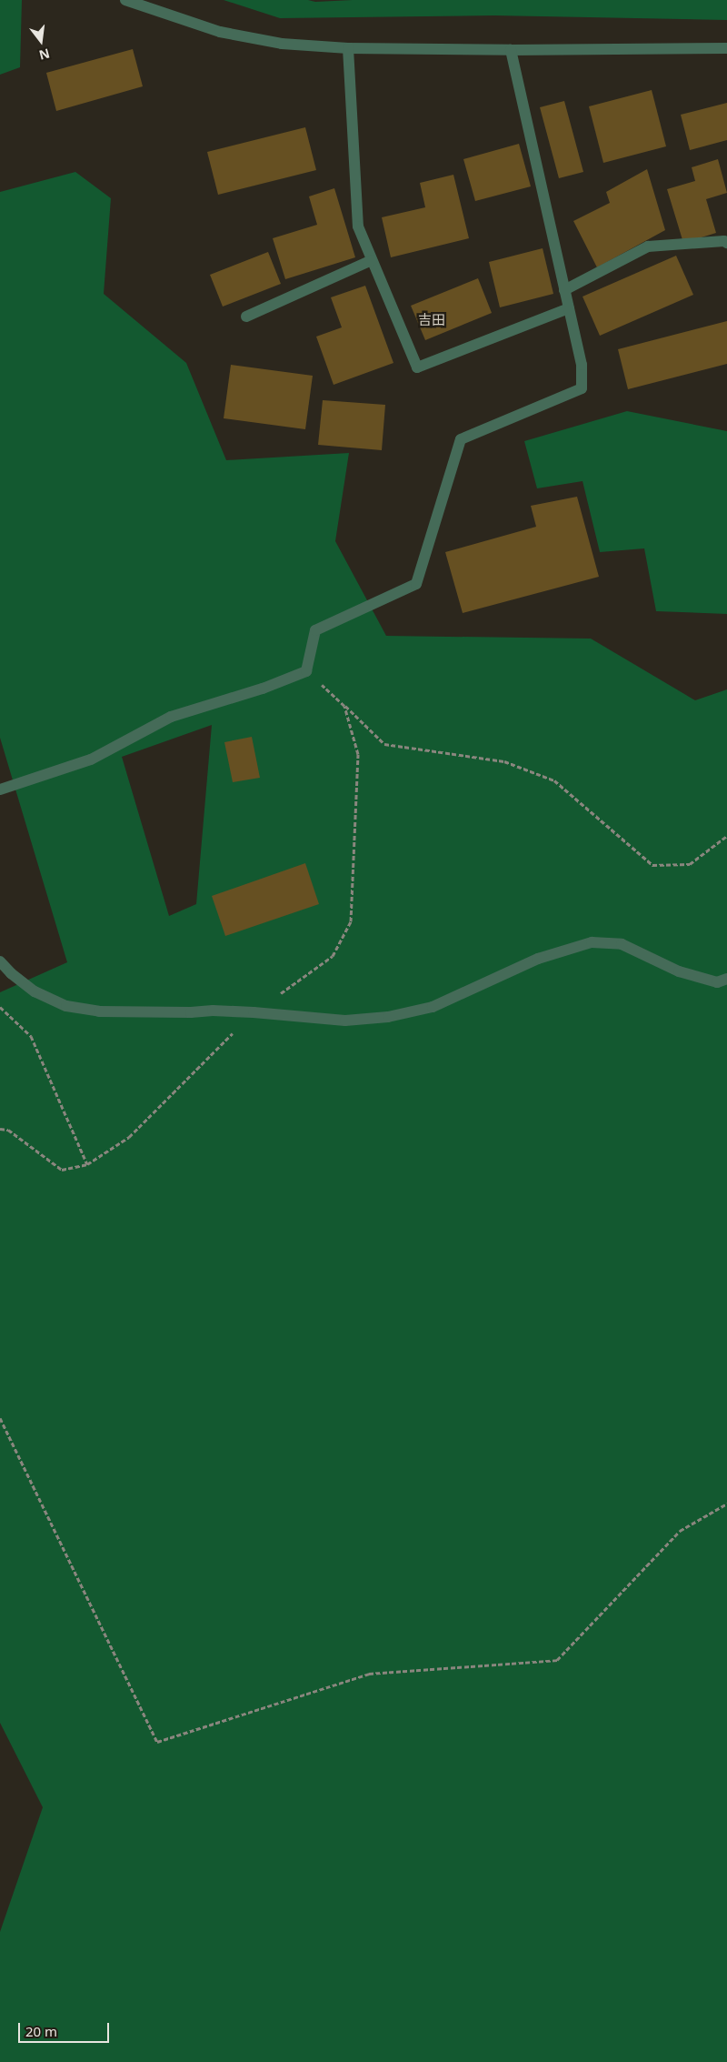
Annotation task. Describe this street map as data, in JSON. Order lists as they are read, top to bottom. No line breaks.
{"districts":["吉田"],"scale_bar":"20 m","north":"bottom"}
